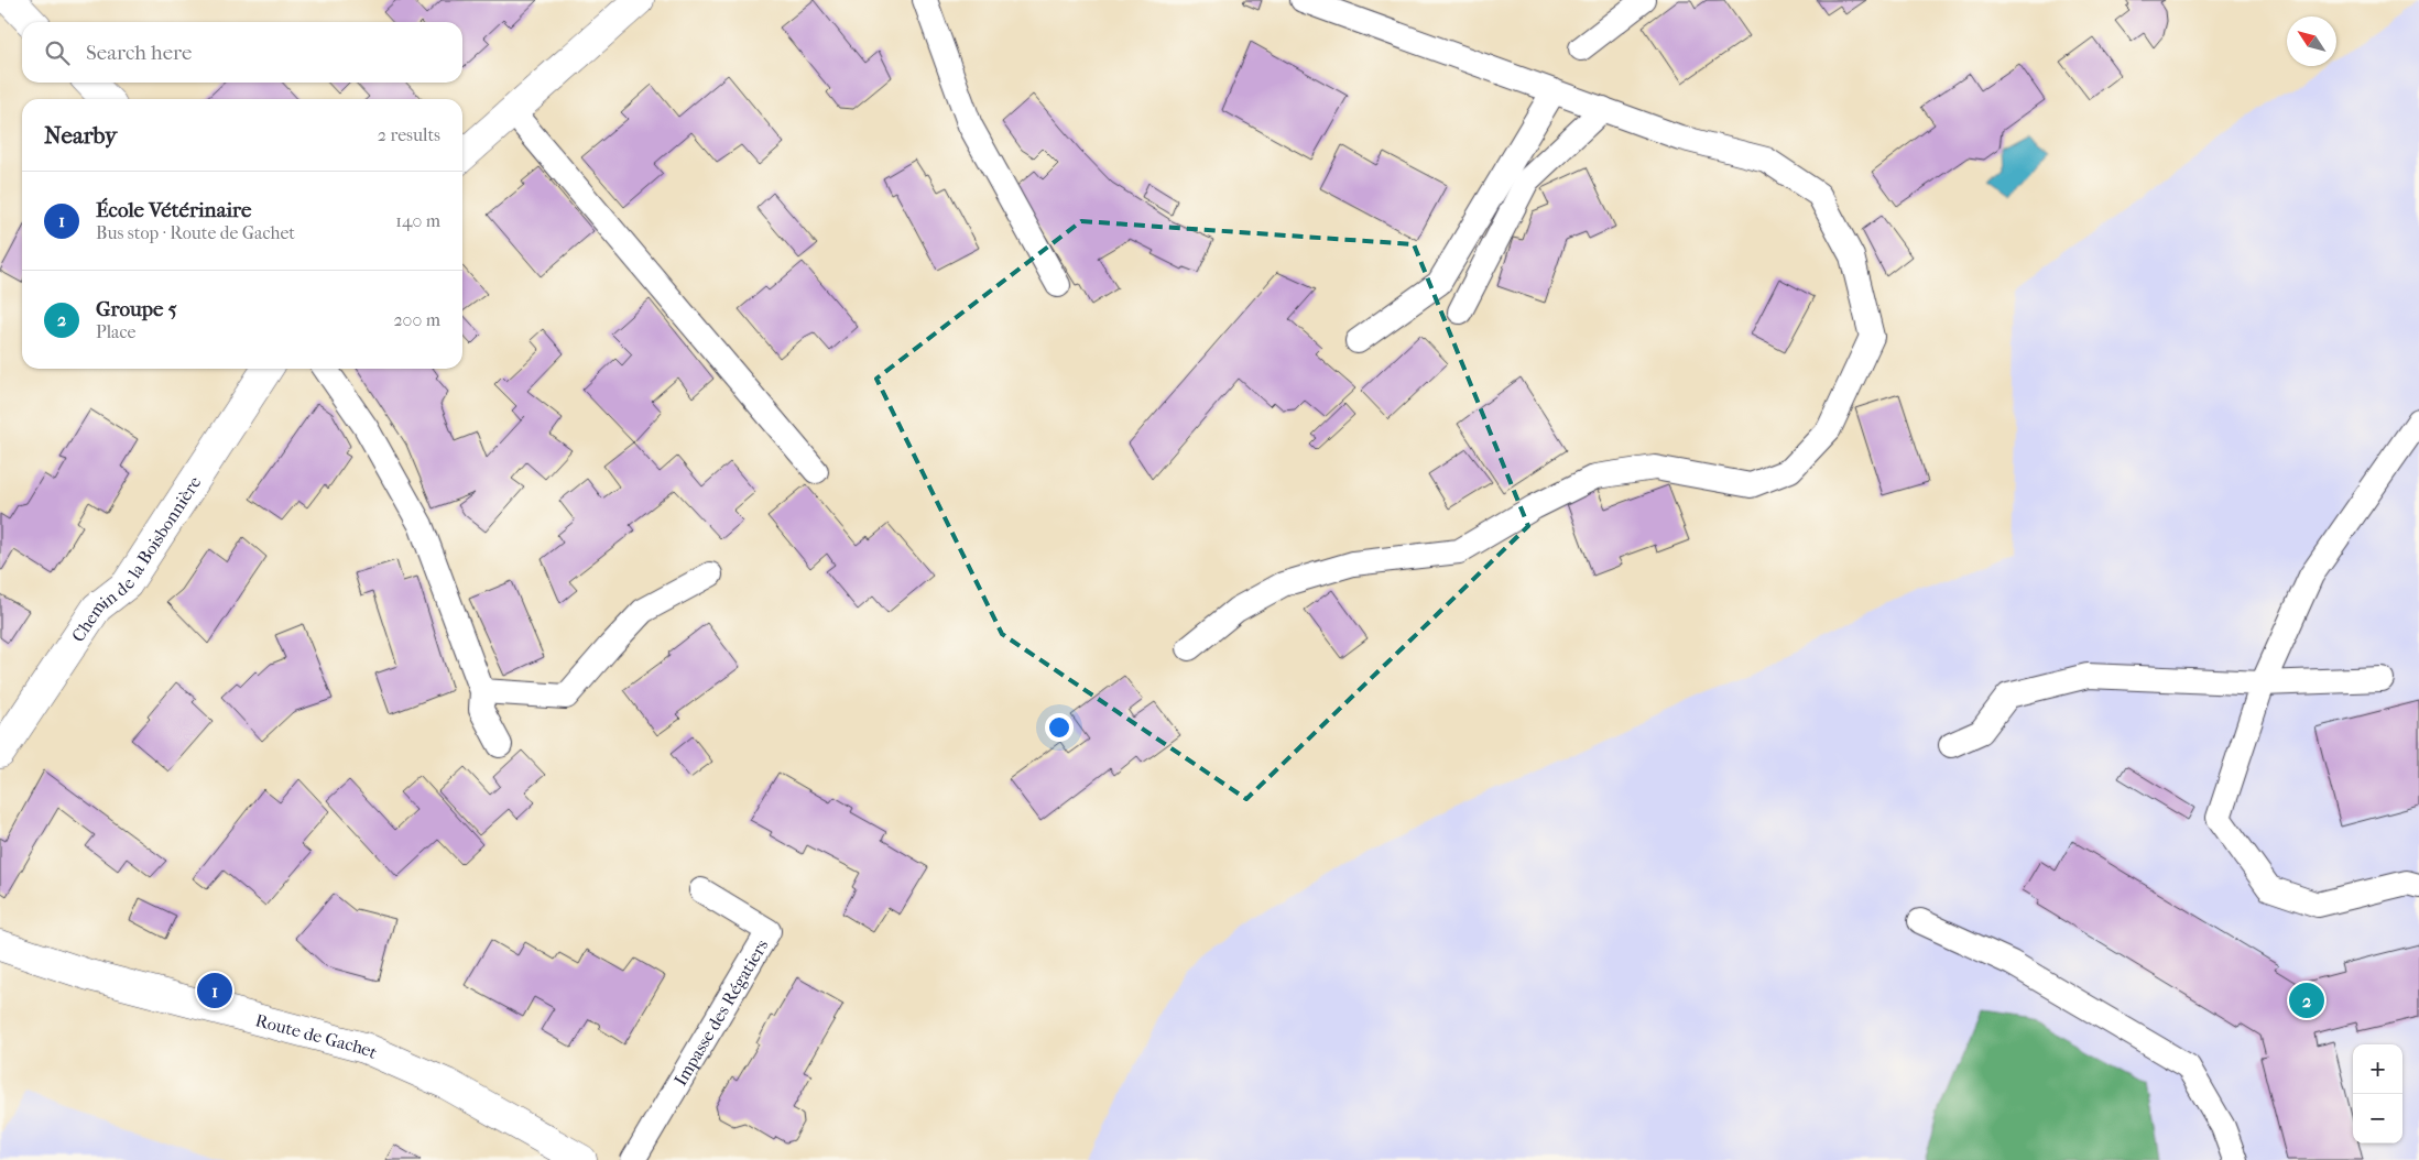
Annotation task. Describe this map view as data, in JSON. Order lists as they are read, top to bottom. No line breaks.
{"streets":{"street":["Chemin de la Boisbonnière","Route de Gachet"],"lane":["Impasse des Régatiers"]},"north":"top left","page":{"search":"Search here","heading":["Nearby","2 results"],"list":[{"mark":"1","name":"École Vétérinaire","note":"Bus stop · Route de Gachet","value":"140 m"},{"mark":"2","name":"Groupe 5","note":"Place","value":"200 m"}],"pins":["1","2"],"map_buttons":["+","−"]}}
